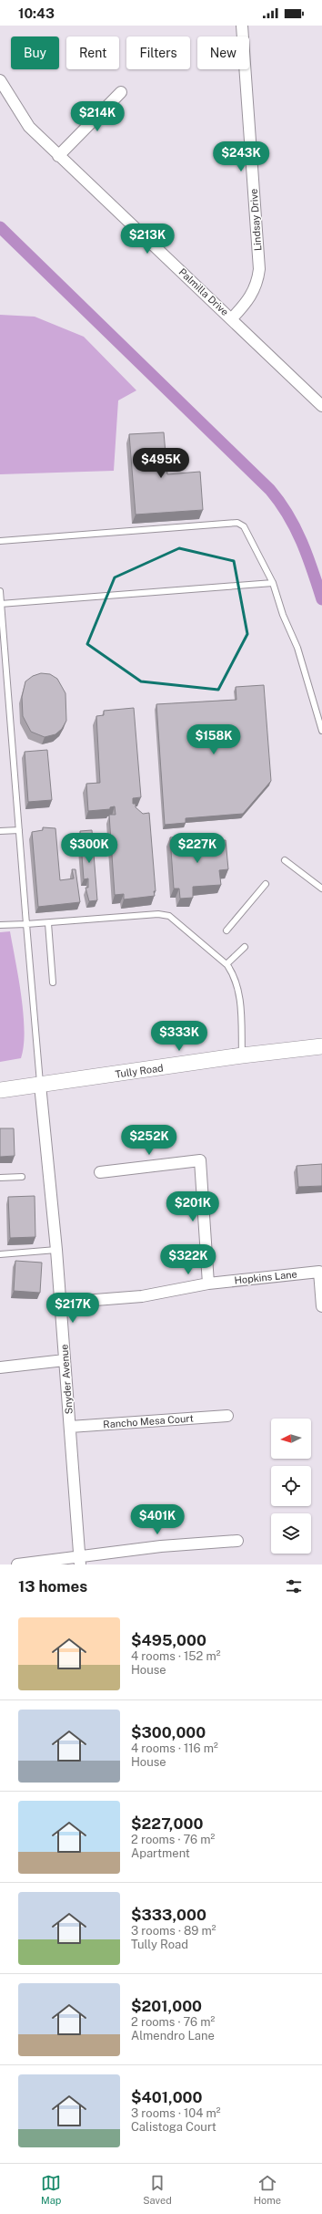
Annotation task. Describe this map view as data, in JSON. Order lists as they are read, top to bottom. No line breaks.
{"streets":{"main road":["Tully Road"],"street":["Lindsay Drive","Palmilla Drive","Hopkins Lane","Snyder Avenue","Rancho Mesa Court"]},"crossings":[["Lindsay Drive","Palmilla Drive"],["Tully Road","Snyder Avenue"],["Hopkins Lane","Snyder Avenue"],["Snyder Avenue","Rancho Mesa Court"]],"north":"left","page":{"status":"10:43","chip":["Buy","Rent","Filters","New"],"price":["$214K","$243K","$213K","$495K","$158K","$300K","$227K","$333K","$252K","$201K","$322K","$217K","$401K"],"heading":"13 homes","list":[{"name":"$495,000","note":"4 rooms · 152 m² · House"},{"name":"$300,000","note":"4 rooms · 116 m² · House"},{"name":"$227,000","note":"2 rooms · 76 m² · Apartment"},{"name":"$333,000","note":"3 rooms · 89 m² · Tully Road"},{"name":"$201,000","note":"2 rooms · 76 m² · Almendro Lane"},{"name":"$401,000","note":"3 rooms · 104 m² · Calistoga Court"}],"tabs":["Map","Saved","Home"]}}
